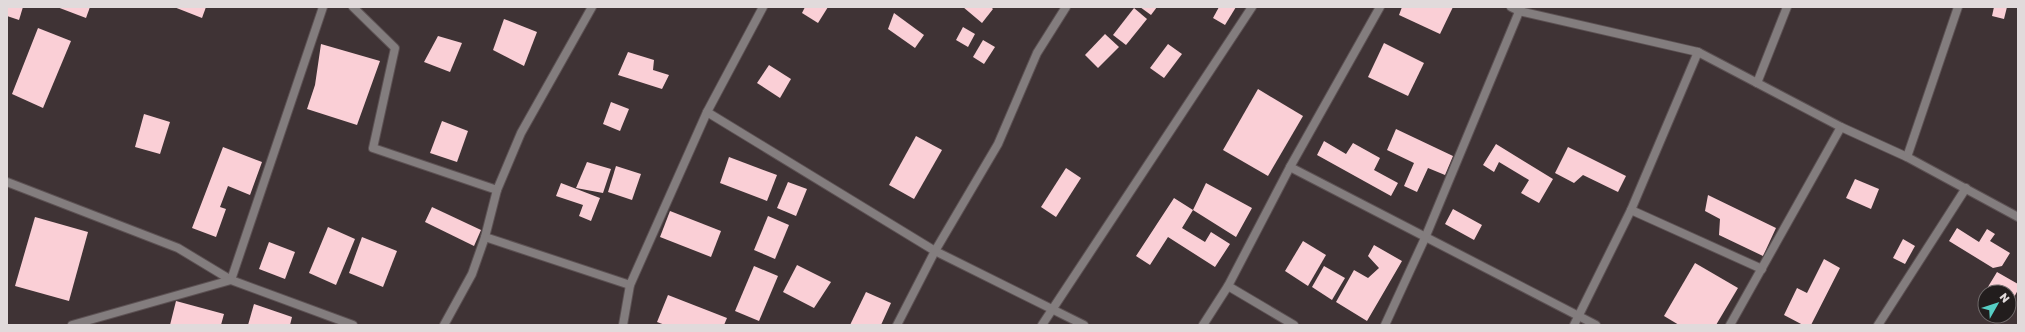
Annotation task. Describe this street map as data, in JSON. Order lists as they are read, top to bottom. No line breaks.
{"north":"top right"}
